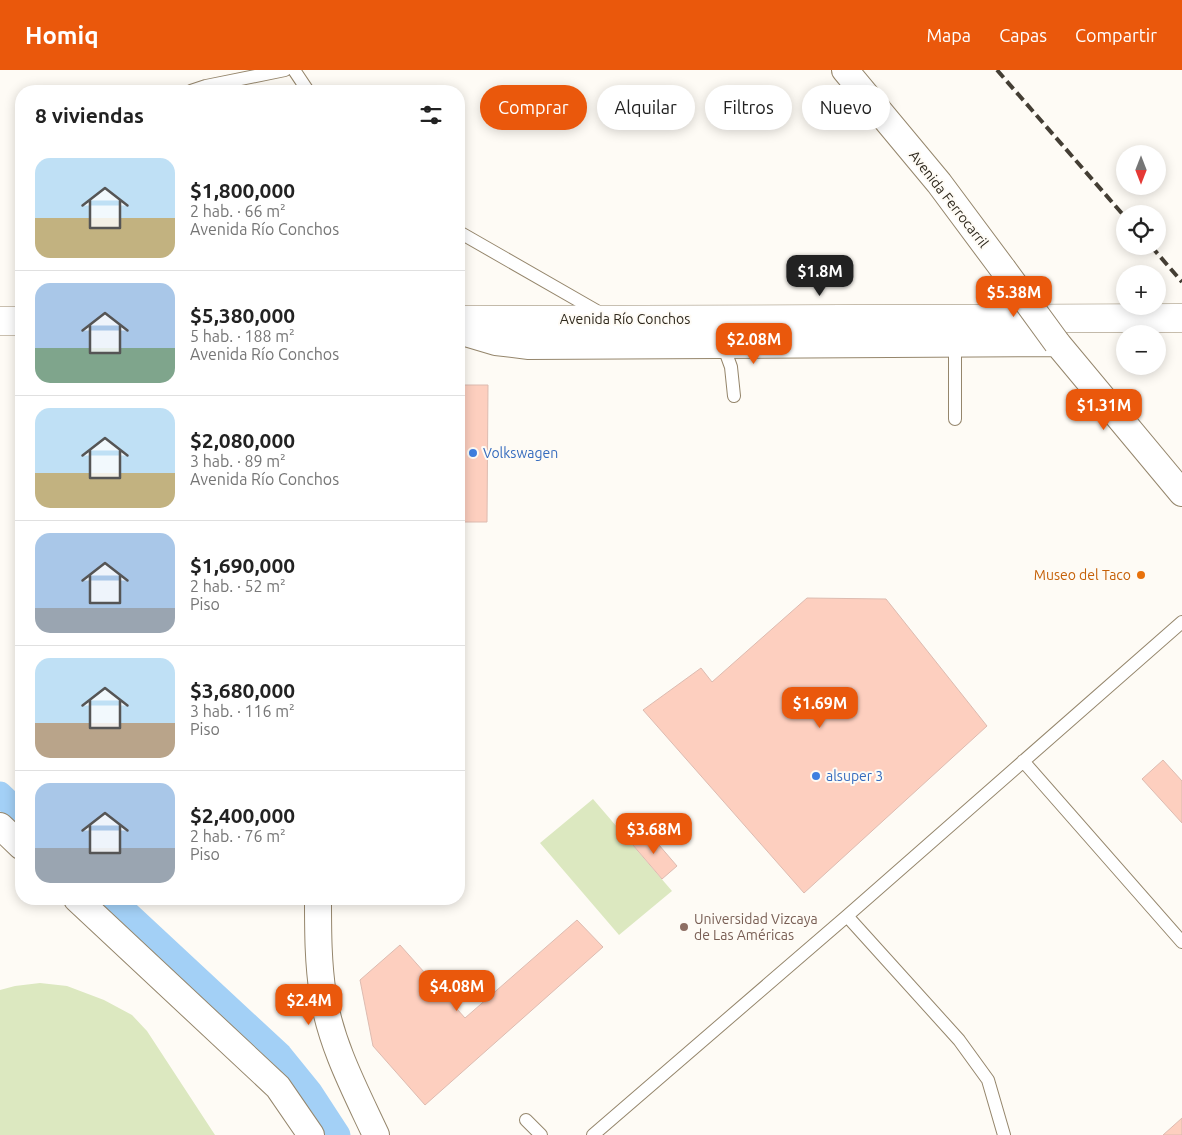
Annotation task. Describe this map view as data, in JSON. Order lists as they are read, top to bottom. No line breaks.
{"streets":{"main road":["Avenida Río Conchos"],"street":["Avenida Ferrocarril"]},"places":["Volkswagen","Museo del Taco","alsuper 3","Universidad Vizcaya de Las Américas"],"north":"bottom","page":{"header":"Homiq","nav":["Mapa","Capas","Compartir"],"chip":["Comprar","Alquilar","Filtros","Nuevo"],"heading":"8 viviendas","map_buttons":["+","−"],"list":[{"name":"$1,800,000","note":"2 hab. · 66 m² · Avenida Río Conchos"},{"name":"$5,380,000","note":"5 hab. · 188 m² · Avenida Río Conchos"},{"name":"$2,080,000","note":"3 hab. · 89 m² · Avenida Río Conchos"},{"name":"$1,690,000","note":"2 hab. · 52 m² · Piso"},{"name":"$3,680,000","note":"3 hab. · 116 m² · Piso"},{"name":"$2,400,000","note":"2 hab. · 76 m² · Piso"}],"price":["$1.8M","$5.38M","$2.08M","$1.31M","$1.69M","$3.68M","$4.08M","$2.4M"]}}
